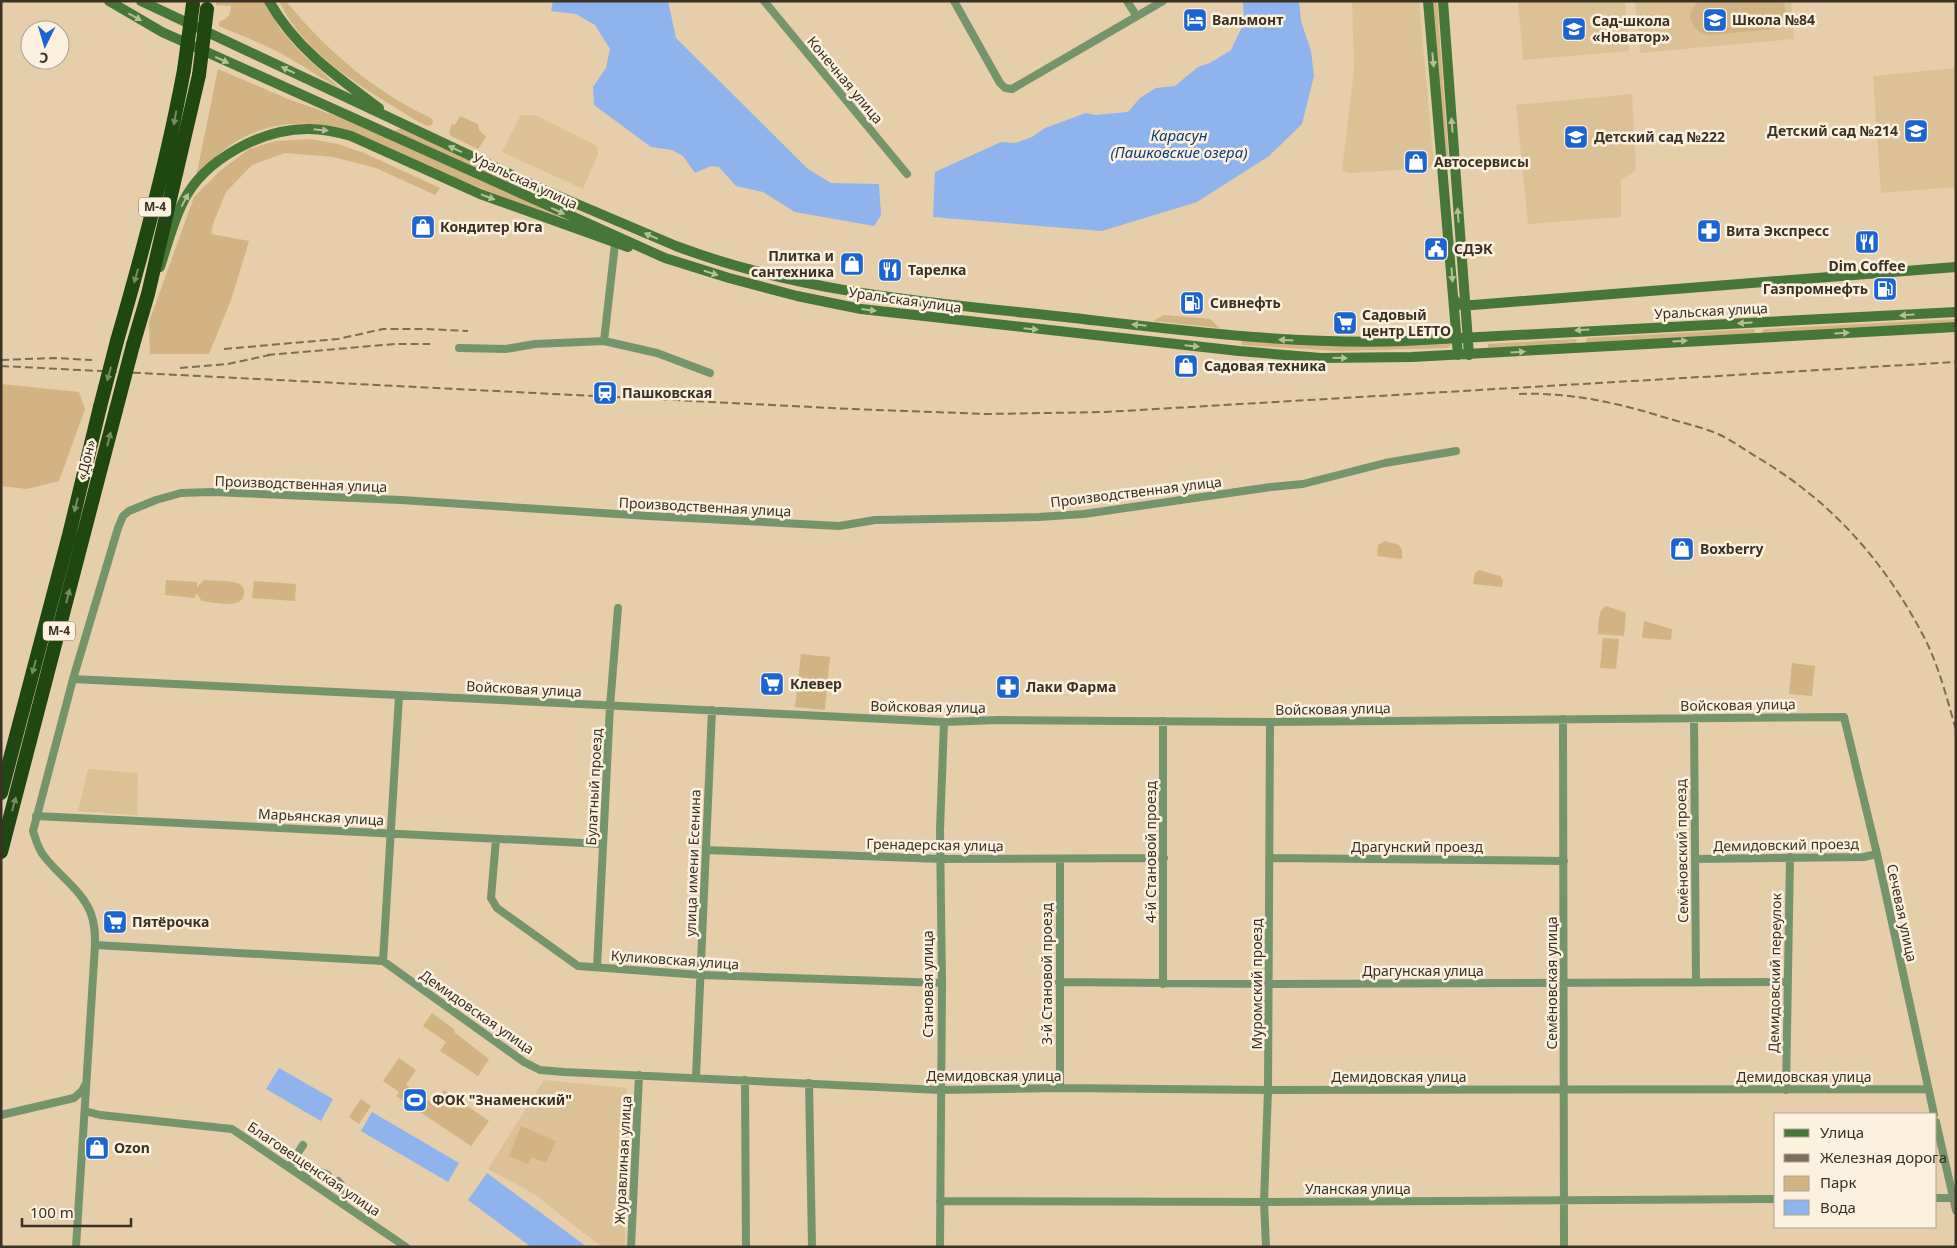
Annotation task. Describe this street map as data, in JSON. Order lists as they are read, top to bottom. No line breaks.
{"streets":{"highway":["М-4","«Дон»"],"main road":["Уральская улица"],"street":["Конечная улица","Производственная улица","Войсковая улица","Булатный проезд","Марьянская улица","Гренадерская улица","Демидовский проезд","Драгунский проезд","Семёновский проезд","4-й Становой проезд","улица имени Есенина","Сечевая улица","Куликовская улица","Драгунская улица","Демидовский переулок","3-й Становой проезд","Семёновская улица","Становая улица","Муромский проезд","Демидовская улица","Журавлиная улица","Благовещенская улица","Уланская улица"]},"crossings":[["Производственная улица","Войсковая улица"],["Войсковая улица","Булатный проезд"],["Войсковая улица","Семёновский проезд"],["Войсковая улица","4-й Становой проезд"],["Войсковая улица","улица имени Есенина"],["Войсковая улица","Сечевая улица"],["Войсковая улица","Семёновская улица"],["Войсковая улица","Становая улица"],["Войсковая улица","Муромский проезд"],["Булатный проезд","Марьянская улица"],["Булатный проезд","Куликовская улица"],["Марьянская улица","Куликовская улица"],["Гренадерская улица","4-й Становой проезд"],["Гренадерская улица","улица имени Есенина"],["Гренадерская улица","3-й Становой проезд"],["Гренадерская улица","Становая улица"],["Демидовский проезд","Семёновский проезд"],["Демидовский проезд","Сечевая улица"],["Демидовский проезд","Демидовский переулок"],["Драгунский проезд","Семёновская улица"],["Драгунский проезд","Муромский проезд"],["Семёновский проезд","Драгунская улица"],["4-й Становой проезд","Драгунская улица"],["улица имени Есенина","Куликовская улица"],["улица имени Есенина","Демидовская улица"],["Сечевая улица","Демидовская улица"],["Куликовская улица","Становая улица"],["Драгунская улица","Демидовский переулок"],["Драгунская улица","3-й Становой проезд"],["Драгунская улица","Семёновская улица"],["Драгунская улица","Муромский проезд"],["Демидовский переулок","Демидовская улица"],["3-й Становой проезд","Демидовская улица"],["Семёновская улица","Демидовская улица"],["Семёновская улица","Уланская улица"],["Становая улица","Демидовская улица"],["Становая улица","Уланская улица"],["Муромский проезд","Демидовская улица"],["Муромский проезд","Уланская улица"],["Демидовская улица","Журавлиная улица"]],"water":["Карасун (Пашковские озера)"],"places":{"hotel":["Вальмонт"],"school or university":["Школа №84","Сад-школа «Новатор»","Детский сад №214","Детский сад №222"],"shop":["Автосервисы","Кондитер Юга","Плитка и сантехника","Садовая техника","Boxberry","Ozon"],"pharmacy":["Вита Экспресс","Лаки Фарма"],"restaurant":["Dim Coffee","Тарелка"],"public building":["СДЭК"],"fuel station":["Газпромнефть","Сивнефть"],"supermarket":["Садовый центр LETTO","Клевер","Пятёрочка"],"station":["Пашковская"],"sports":["ФОК \"Знаменский\""]},"legend":["Улица","Железная дорога","Парк","Вода"],"scale_bar":"100 m","north":"bottom"}
